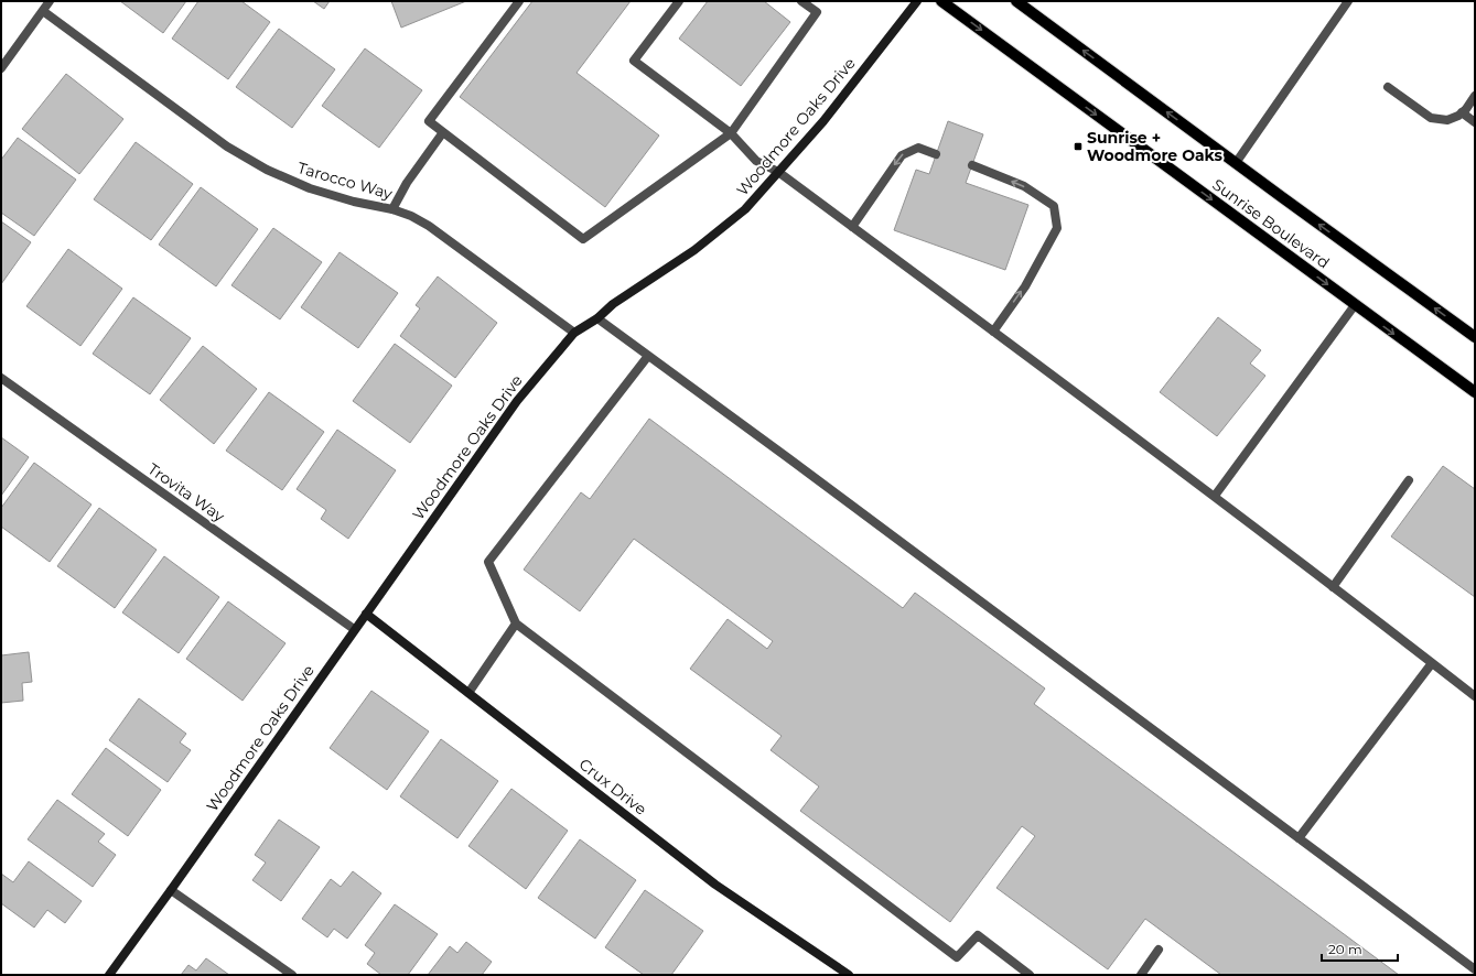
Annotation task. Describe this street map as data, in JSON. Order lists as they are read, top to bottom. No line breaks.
{"streets":{"main road":["Sunrise Boulevard"],"street":["Woodmore Oaks Drive","Tarocco Way","Trovita Way","Crux Drive"]},"crossings":[["Woodmore Oaks Drive","Tarocco Way"],["Woodmore Oaks Drive","Trovita Way"],["Woodmore Oaks Drive","Crux Drive"]],"places":{"transit":["Sunrise + Woodmore Oaks"]},"scale_bar":"20 m"}
